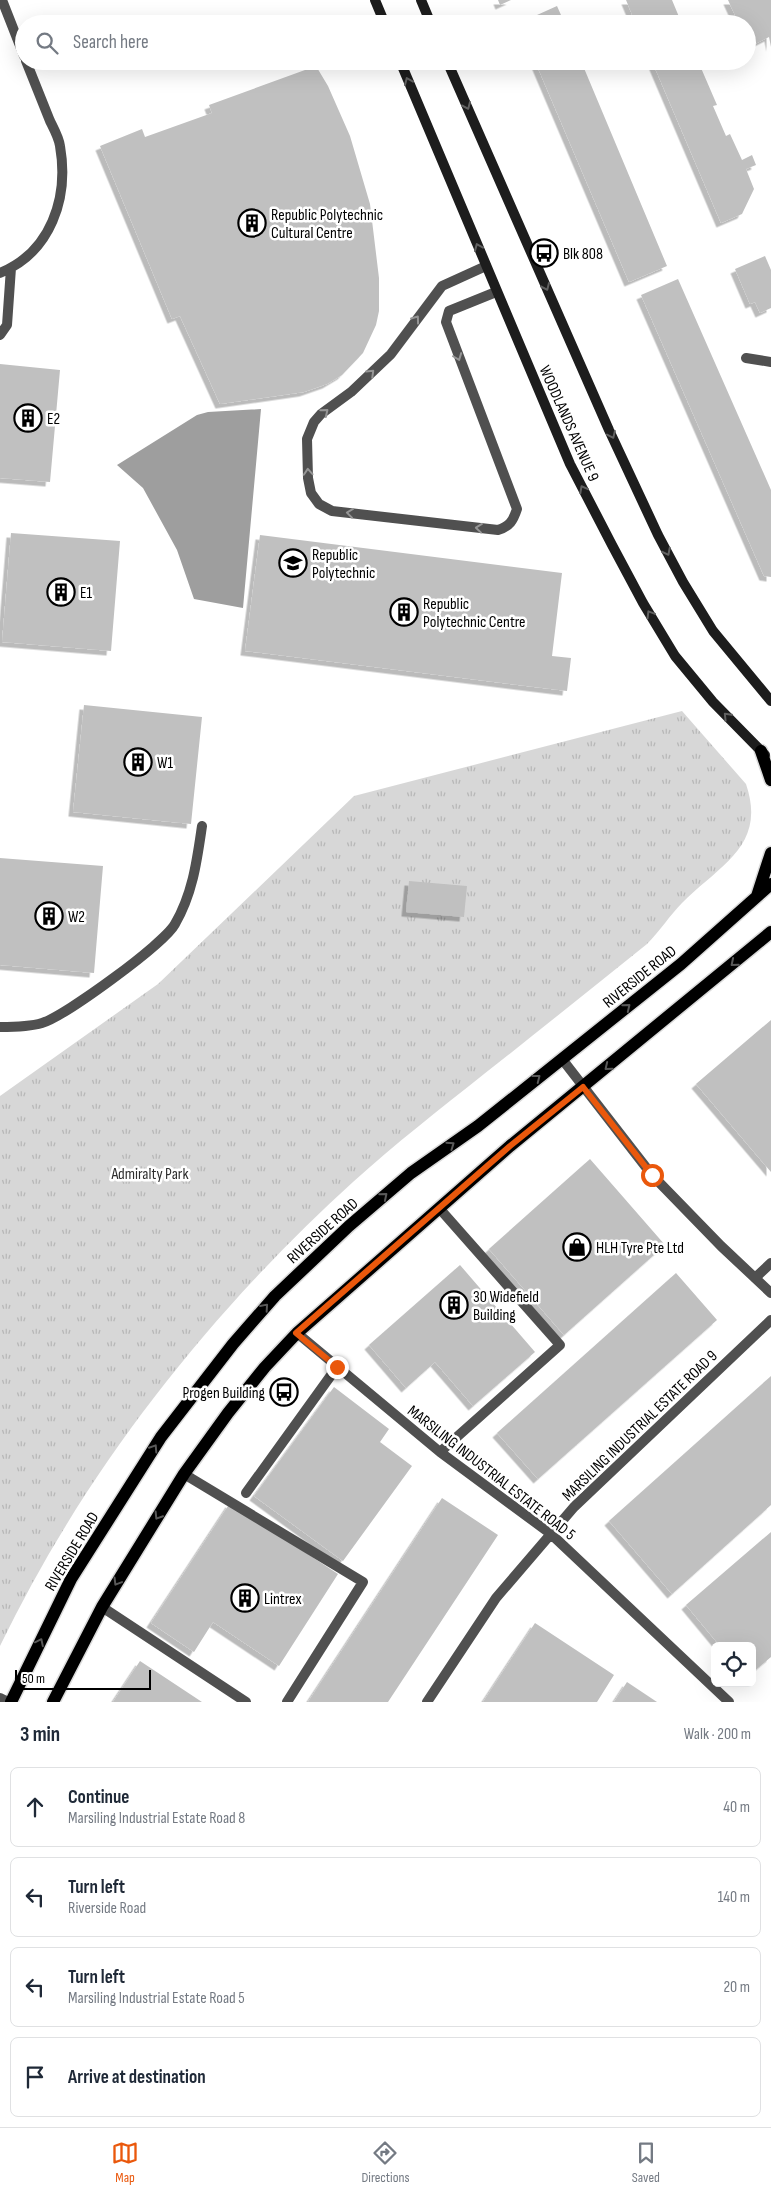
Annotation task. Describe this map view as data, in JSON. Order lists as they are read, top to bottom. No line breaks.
{"streets":{"main road":["WOODLANDS AVENUE 9","RIVERSIDE ROAD"],"lane":["MARSILING INDUSTRIAL ESTATE ROAD 9","MARSILING INDUSTRIAL ESTATE ROAD 5"]},"crossings":[["MARSILING INDUSTRIAL ESTATE ROAD 9","MARSILING INDUSTRIAL ESTATE ROAD 5"]],"parks":["Admiralty Park"],"places":{"building":["Republic Polytechnic Cultural Centre","E2","E1","Republic Polytechnic Centre","W1","W2","30 Widefield Building","Lintrex"],"bus stop":["Blk 808","Progen Building"],"school or university":["Republic Polytechnic"],"shop":["HLH Tyre Pte Ltd"]},"scale_bar":"50 m","page":{"search":"Search here","scale":"50 m","heading":["3 min","Walk · 200 m"],"list":[["Continue","Marsiling Industrial Estate Road 8","40 m"],["Turn left","Riverside Road","140 m"],["Turn left","Marsiling Industrial Estate Road 5","20 m"],"Arrive at destination"],"nav":["Map","Directions","Saved"]}}
